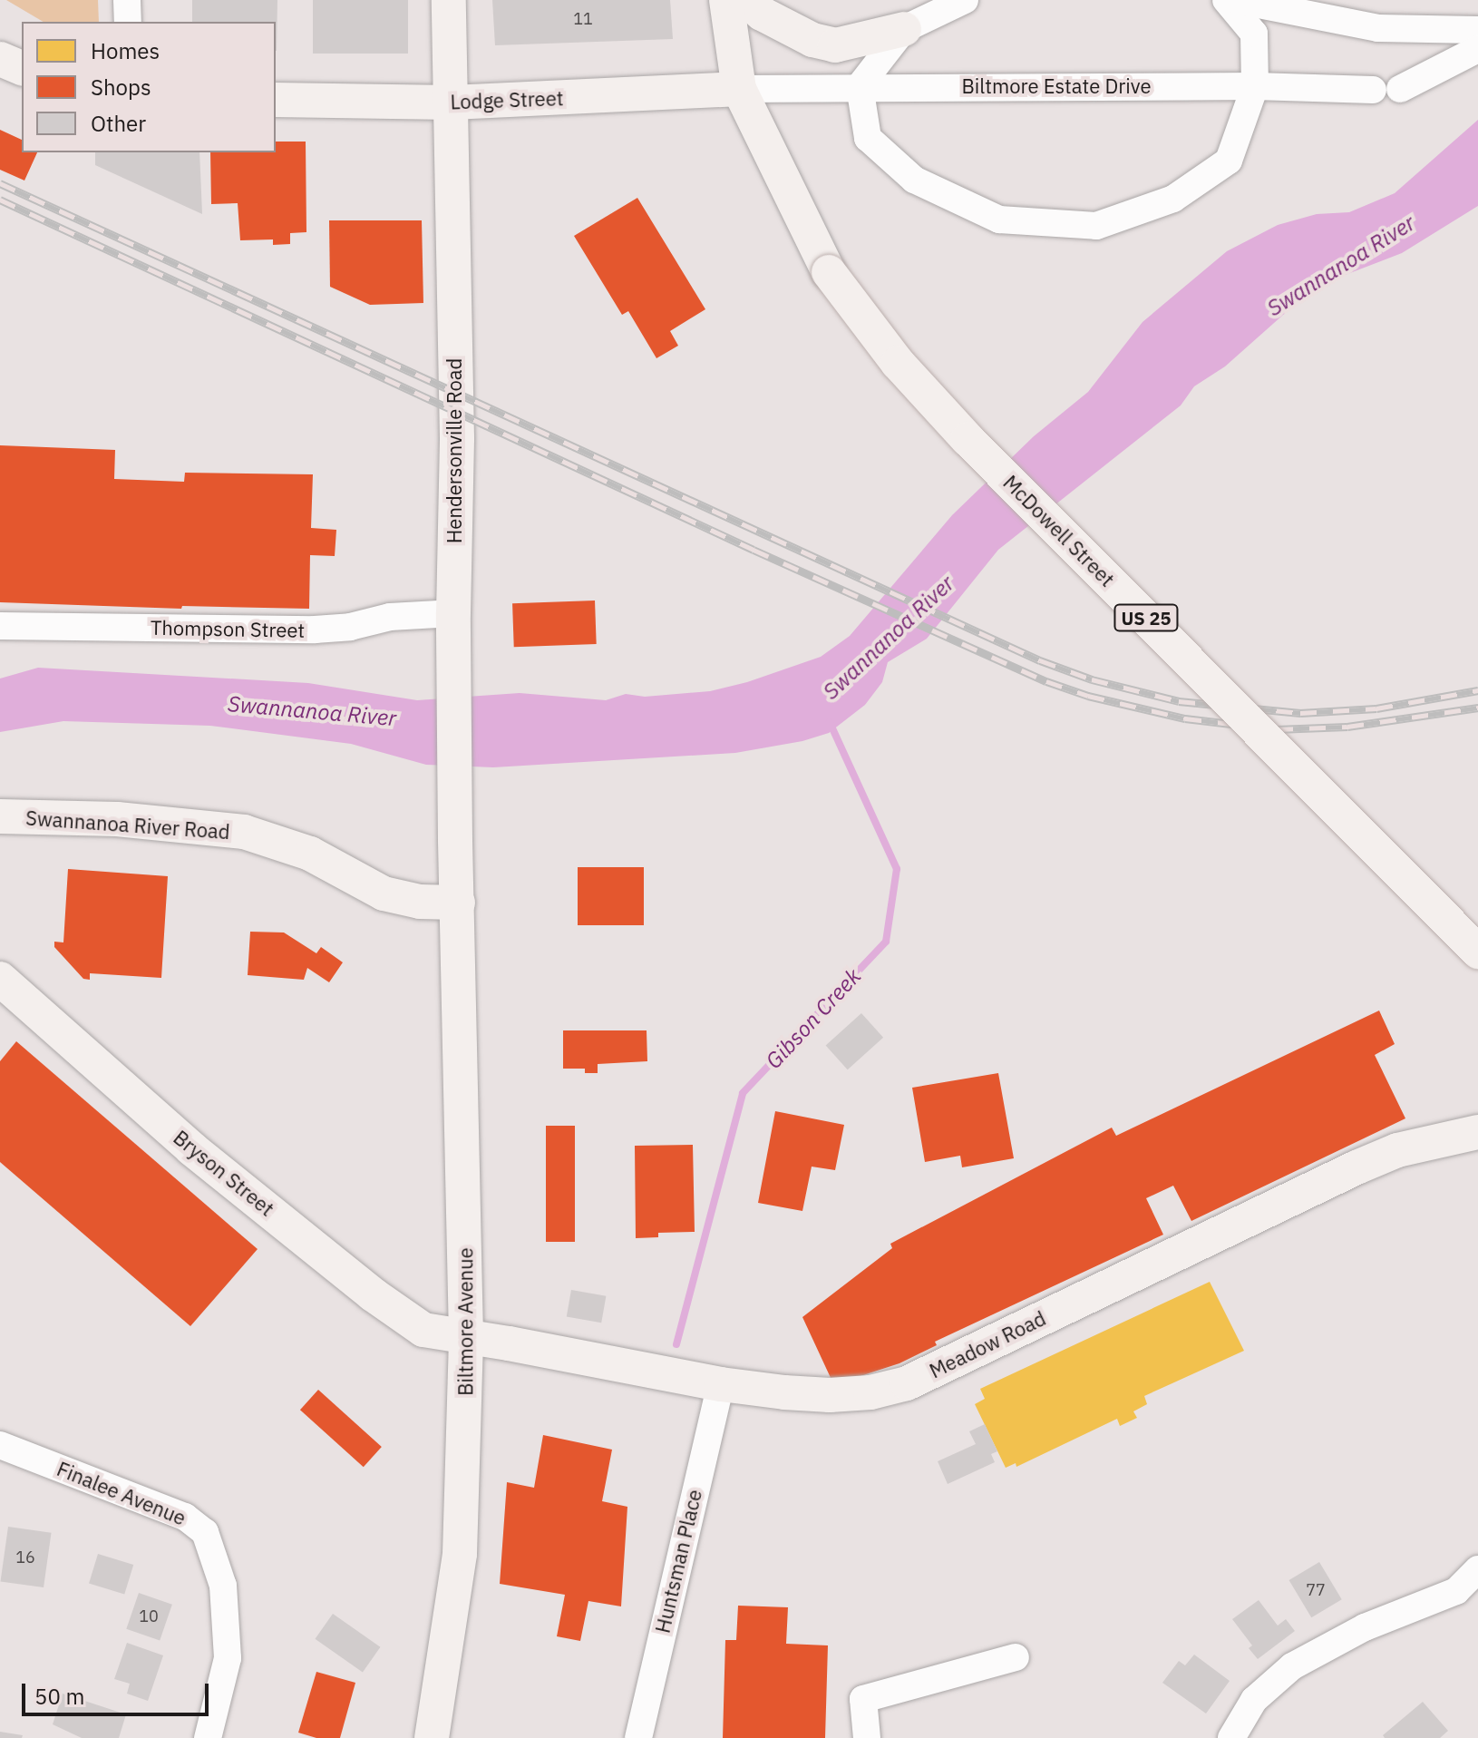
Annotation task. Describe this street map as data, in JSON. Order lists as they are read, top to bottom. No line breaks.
{"streets":{"main road":["Lodge Street","Hendersonville Road","McDowell Street","US 25","Swannanoa River Road","Bryson Street","Biltmore Avenue","Meadow Road"],"street":["Biltmore Estate Drive","Thompson Street","Finalee Avenue","Huntsman Place"]},"crossings":[["Biltmore Estate Drive","Lodge Street"],["Biltmore Estate Drive","McDowell Street"],["Biltmore Estate Drive","US 25"],["Lodge Street","Hendersonville Road"],["Lodge Street","McDowell Street"],["Lodge Street","US 25"],["Hendersonville Road","Thompson Street"],["Hendersonville Road","Swannanoa River Road"],["Hendersonville Road","Biltmore Avenue"],["McDowell Street","US 25"],["Swannanoa River Road","Biltmore Avenue"],["Bryson Street","Biltmore Avenue"],["Bryson Street","Meadow Road"],["Biltmore Avenue","Meadow Road"],["Meadow Road","Huntsman Place"]],"water":["Swannanoa River","Gibson Creek"],"house_numbers":["11","16","77","10"],"legend":["Homes","Shops","Other"],"scale_bar":"50 m"}
